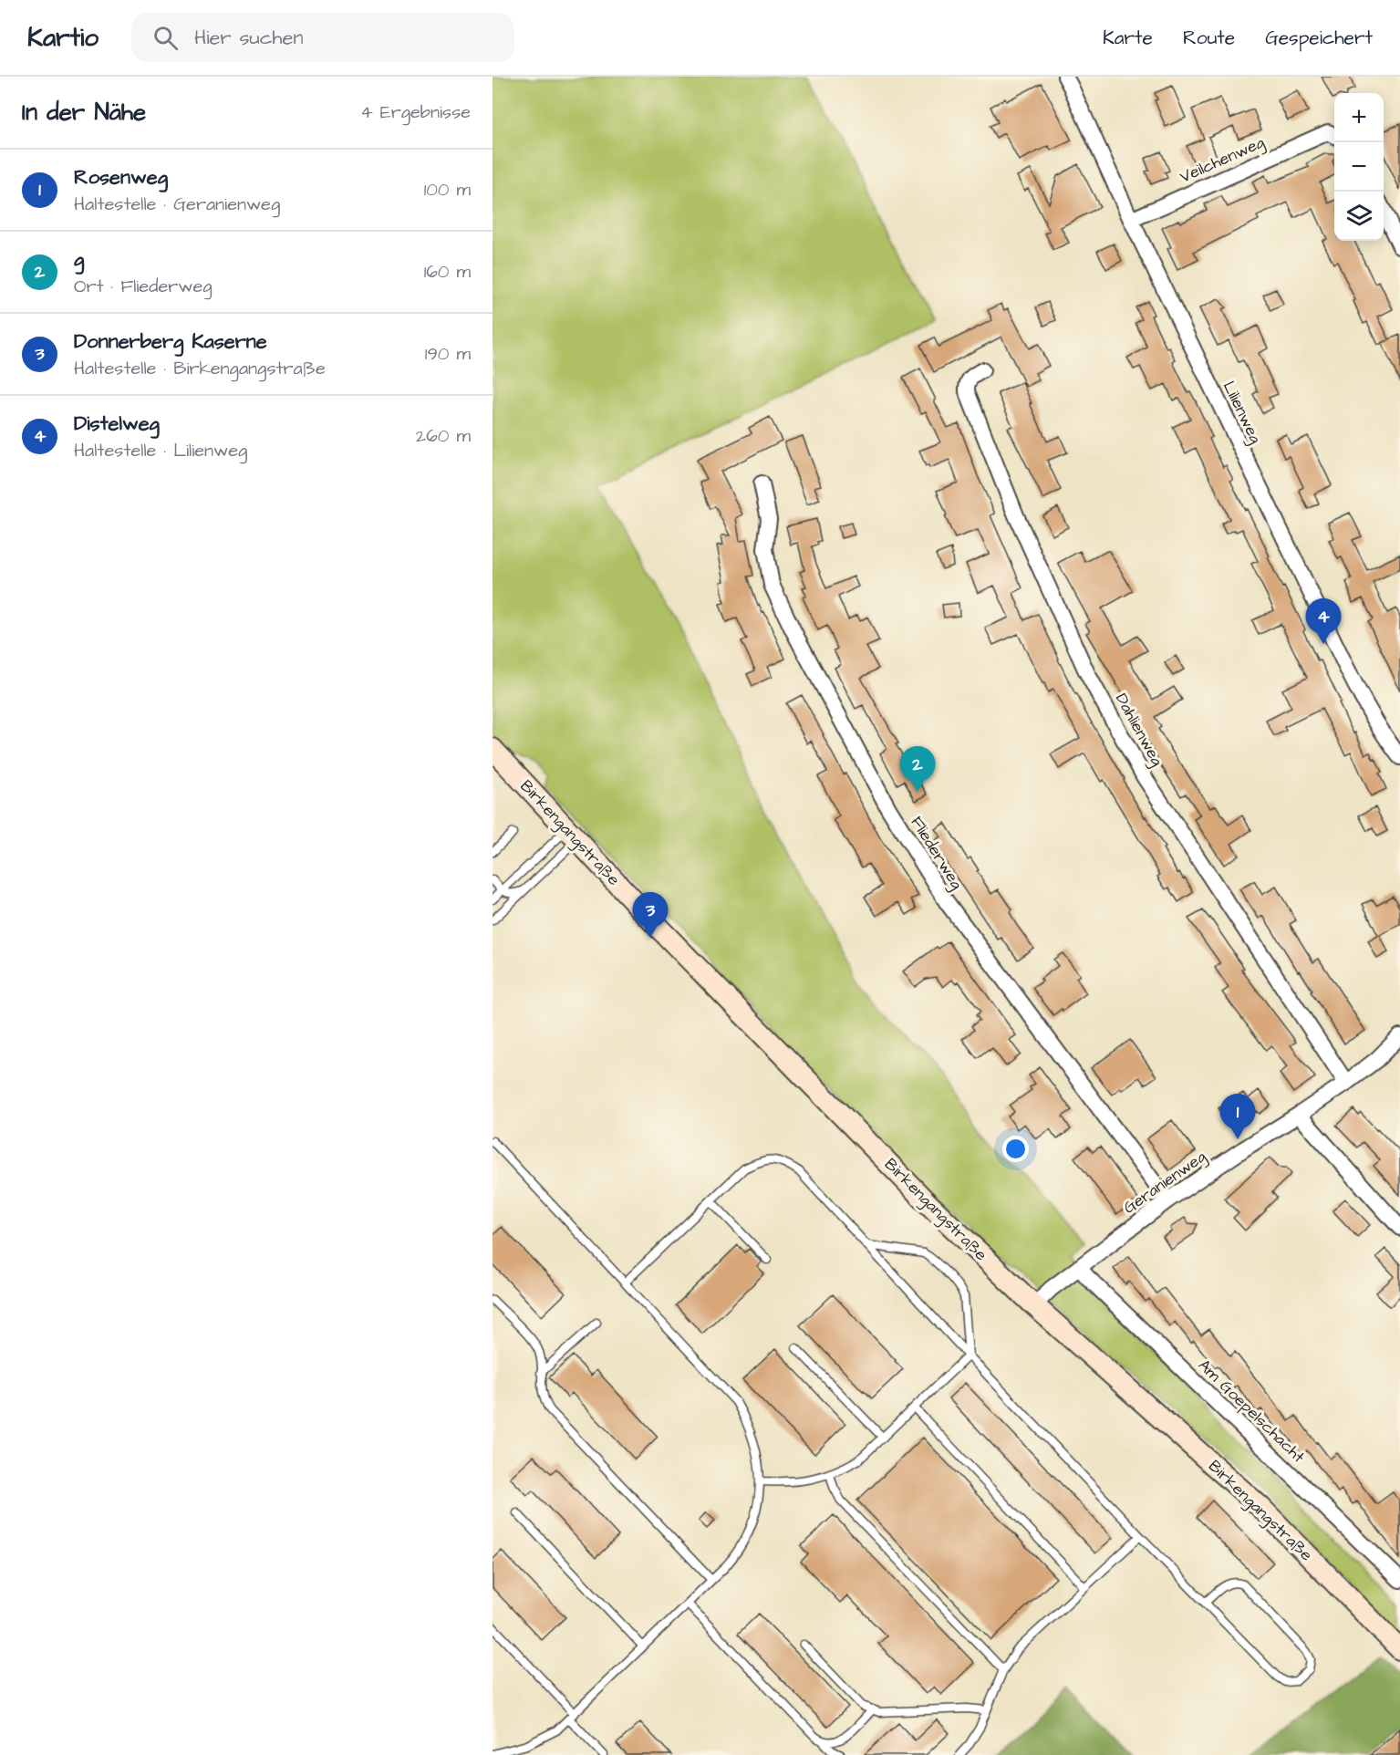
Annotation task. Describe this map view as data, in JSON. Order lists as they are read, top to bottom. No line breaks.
{"streets":{"street":["Veilchenweg","Lilienweg","Dahlienweg","Birkengangstraße","Fliederweg","Geranienweg","Am Goepelschacht"]},"crossings":[["Veilchenweg","Lilienweg"],["Dahlienweg","Geranienweg"],["Birkengangstraße","Geranienweg"],["Fliederweg","Geranienweg"],["Geranienweg","Am Goepelschacht"]],"page":{"header":"Kartio","search":"Hier suchen","nav":["Karte","Route","Gespeichert"],"heading":["In der Nähe","4 Ergebnisse"],"map_buttons":["+","−"],"list":[{"mark":"1","name":"Rosenweg","note":"Haltestelle · Geranienweg","value":"100 m"},{"mark":"2","name":"g","note":"Ort · Fliederweg","value":"160 m"},{"mark":"3","name":"Donnerberg Kaserne","note":"Haltestelle · Birkengangstraße","value":"190 m"},{"mark":"4","name":"Distelweg","note":"Haltestelle · Lilienweg","value":"260 m"}],"pins":["4","2","3","1"]}}
